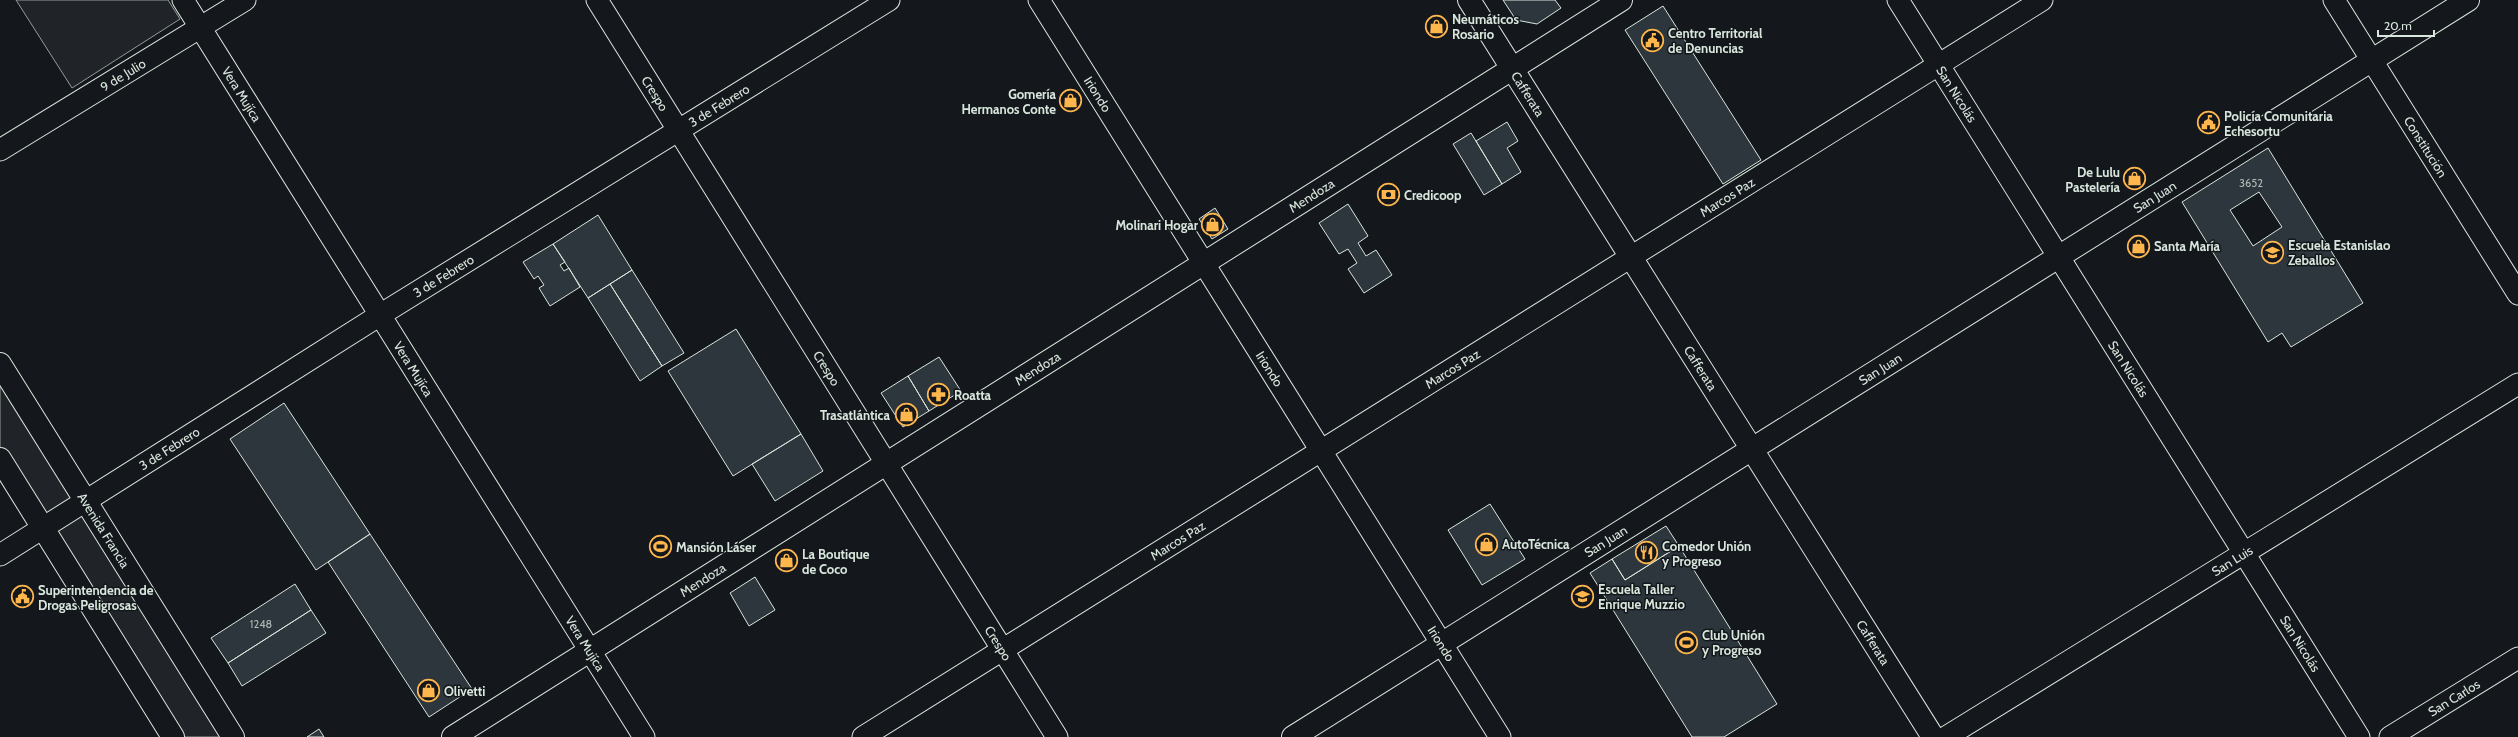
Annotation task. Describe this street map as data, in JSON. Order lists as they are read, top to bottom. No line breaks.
{"streets":{"main road":["Cafferata","Mendoza","San Juan","Avenida Francia"],"street":["9 de Julio","Vera Mujíca","Crespo","Iriondo","San Nicolás","3 de Febrero","Constitución","Marcos Paz","San Luis","San Carlos"]},"crossings":[["9 de Julio","Vera Mujíca"],["Vera Mujíca","3 de Febrero"],["Vera Mujíca","Mendoza"],["Crespo","3 de Febrero"],["Crespo","Mendoza"],["Crespo","Marcos Paz"],["Iriondo","Mendoza"],["Iriondo","San Juan"],["Iriondo","Marcos Paz"],["Cafferata","Mendoza"],["Cafferata","San Juan"],["Cafferata","Marcos Paz"],["San Nicolás","San Juan"],["San Nicolás","Marcos Paz"],["San Nicolás","San Luis"],["3 de Febrero","Avenida Francia"],["Constitución","San Juan"]],"places":{"shop":["Neumáticos Rosario","Gomería Hermanos Conte","De Lulu Pastelería","Molinari Hogar","Santa María","Trasatlántica","AutoTécnica","La Boutique de Coco","Olivetti"],"public building":["Centro Territorial de Denuncias","Policía Comunitaria Echesortu","Superintendencia de Drogas Peligrosas"],"bank":["Credicoop"],"school or university":["Escuela Estanislao Zeballos","Escuela Taller Enrique Muzzio"],"pharmacy":["Roatta"],"sports":["Mansión Láser","Club Unión y Progreso"],"restaurant":["Comedor Unión y Progreso"]},"house_numbers":["3652","1248"],"scale_bar":"20 m"}
